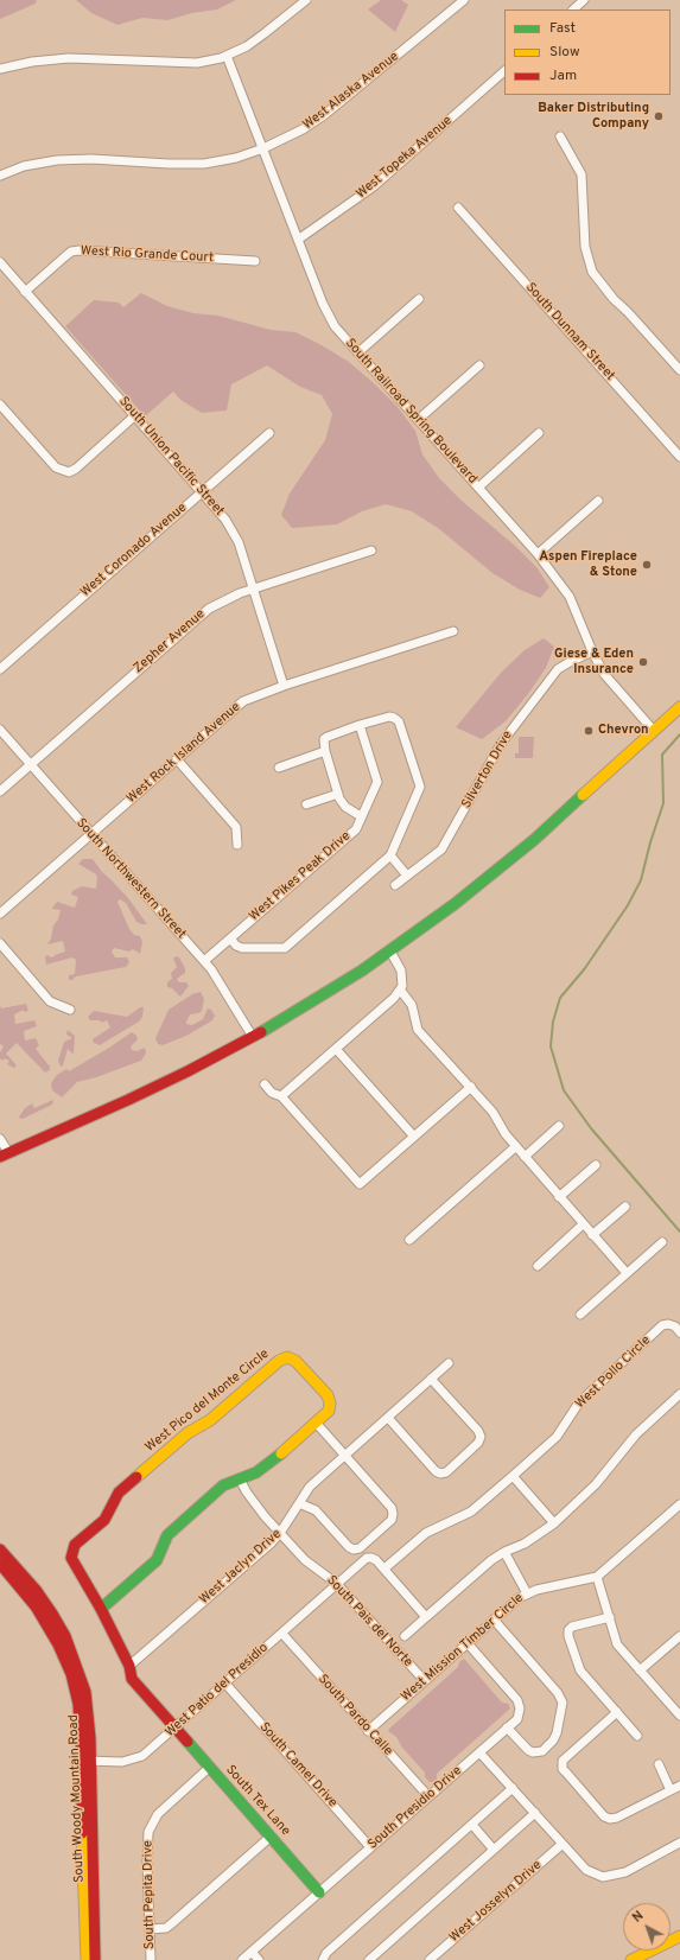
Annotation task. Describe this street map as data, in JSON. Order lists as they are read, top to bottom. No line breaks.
{"streets":{"main road":["West Pico del Monte Circle","South Woody Mountain Road","South Tex Lane"],"street":["West Alaska Avenue","West Topeka Avenue","West Rio Grande Court","South Dunnam Street","South Railroad Spring Boulevard","South Union Pacific Street","West Coronado Avenue","Zepher Avenue","West Rock Island Avenue","Silverton Drive","West Pikes Peak Drive","South Northwestern Street","West Pollo Circle","West Jaclyn Drive","South Pais del Norte","West Mission Timber Circle","West Patio del Presidio","South Pardo Calle","South Camel Drive","South Presidio Drive","South Pepita Drive","West Josselyn Drive"]},"crossings":[["West Alaska Avenue","South Railroad Spring Boulevard"],["West Topeka Avenue","South Railroad Spring Boulevard"],["West Rio Grande Court","South Union Pacific Street"],["South Railroad Spring Boulevard","Silverton Drive"],["South Union Pacific Street","West Coronado Avenue"],["South Union Pacific Street","Zepher Avenue"],["South Union Pacific Street","West Rock Island Avenue"],["Zepher Avenue","South Northwestern Street"],["West Rock Island Avenue","South Northwestern Street"],["West Pikes Peak Drive","South Northwestern Street"],["West Pico del Monte Circle","West Jaclyn Drive"],["West Pico del Monte Circle","South Pais del Norte"],["West Pico del Monte Circle","West Patio del Presidio"],["West Pico del Monte Circle","South Tex Lane"],["West Jaclyn Drive","South Pais del Norte"],["South Pais del Norte","West Mission Timber Circle"],["South Pais del Norte","West Patio del Presidio"],["West Mission Timber Circle","South Pardo Calle"],["West Mission Timber Circle","South Presidio Drive"],["West Patio del Presidio","South Pardo Calle"],["West Patio del Presidio","South Camel Drive"],["West Patio del Presidio","South Woody Mountain Road"],["West Patio del Presidio","South Tex Lane"],["South Pardo Calle","South Presidio Drive"],["South Camel Drive","South Presidio Drive"],["South Tex Lane","South Presidio Drive"],["South Tex Lane","South Pepita Drive"]],"places":["Baker Distributing Company","Aspen Fireplace & Stone","Giese & Eden Insurance","Chevron"],"legend":["Fast","Slow","Jam"],"north":"top left"}
